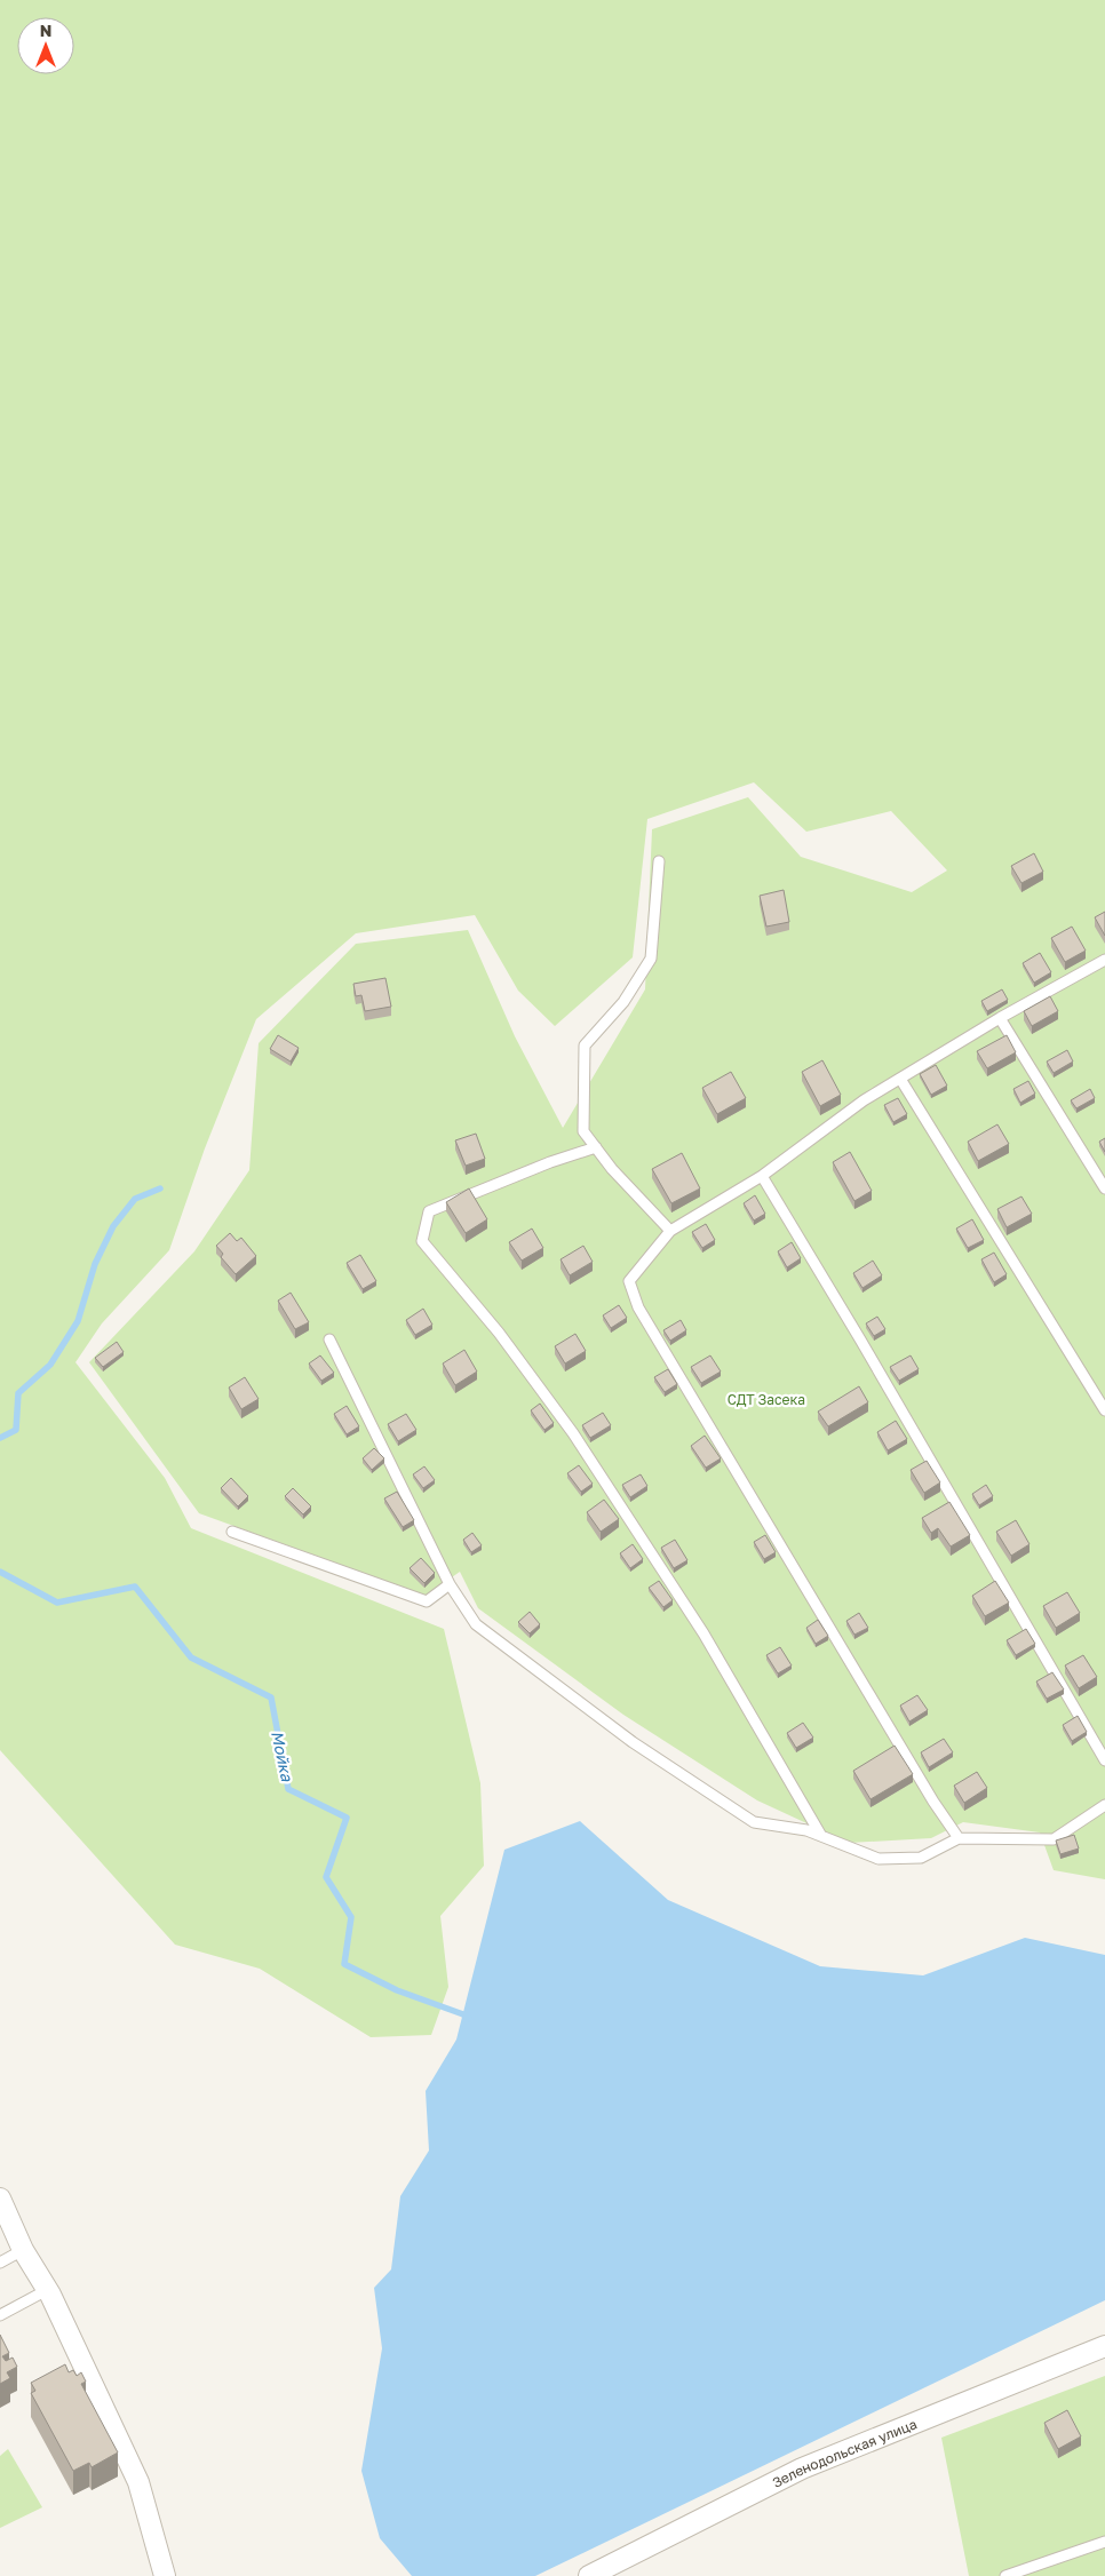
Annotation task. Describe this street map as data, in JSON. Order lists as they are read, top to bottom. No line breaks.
{"streets":{"street":["Зеленодольская улица"]},"water":["Мойка"],"parks":["СДТ Засека"],"north":"top"}
